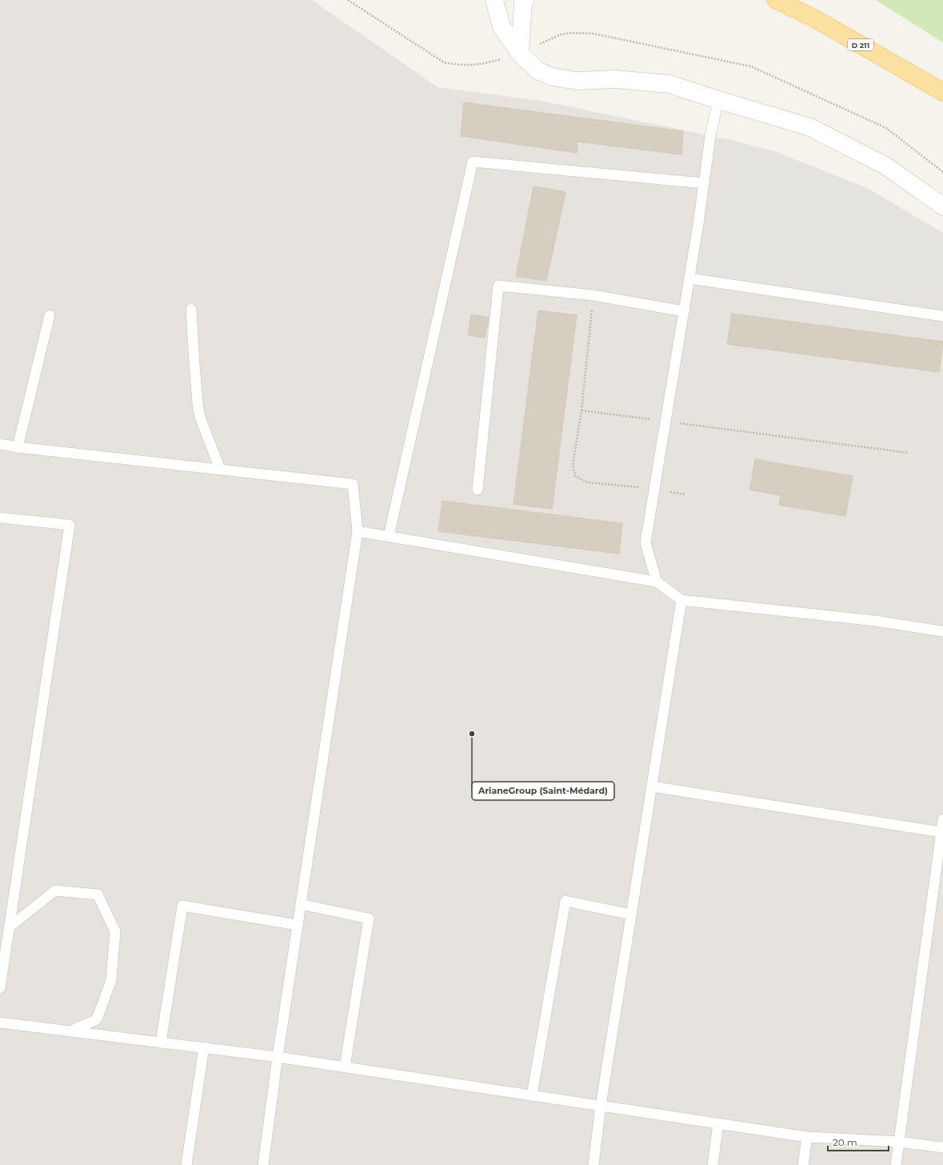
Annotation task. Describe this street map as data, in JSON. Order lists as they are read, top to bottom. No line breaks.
{"streets":{"main road":["D 211"]},"places":["ArianeGroup (Saint-Médard)"],"scale_bar":"20 m"}
